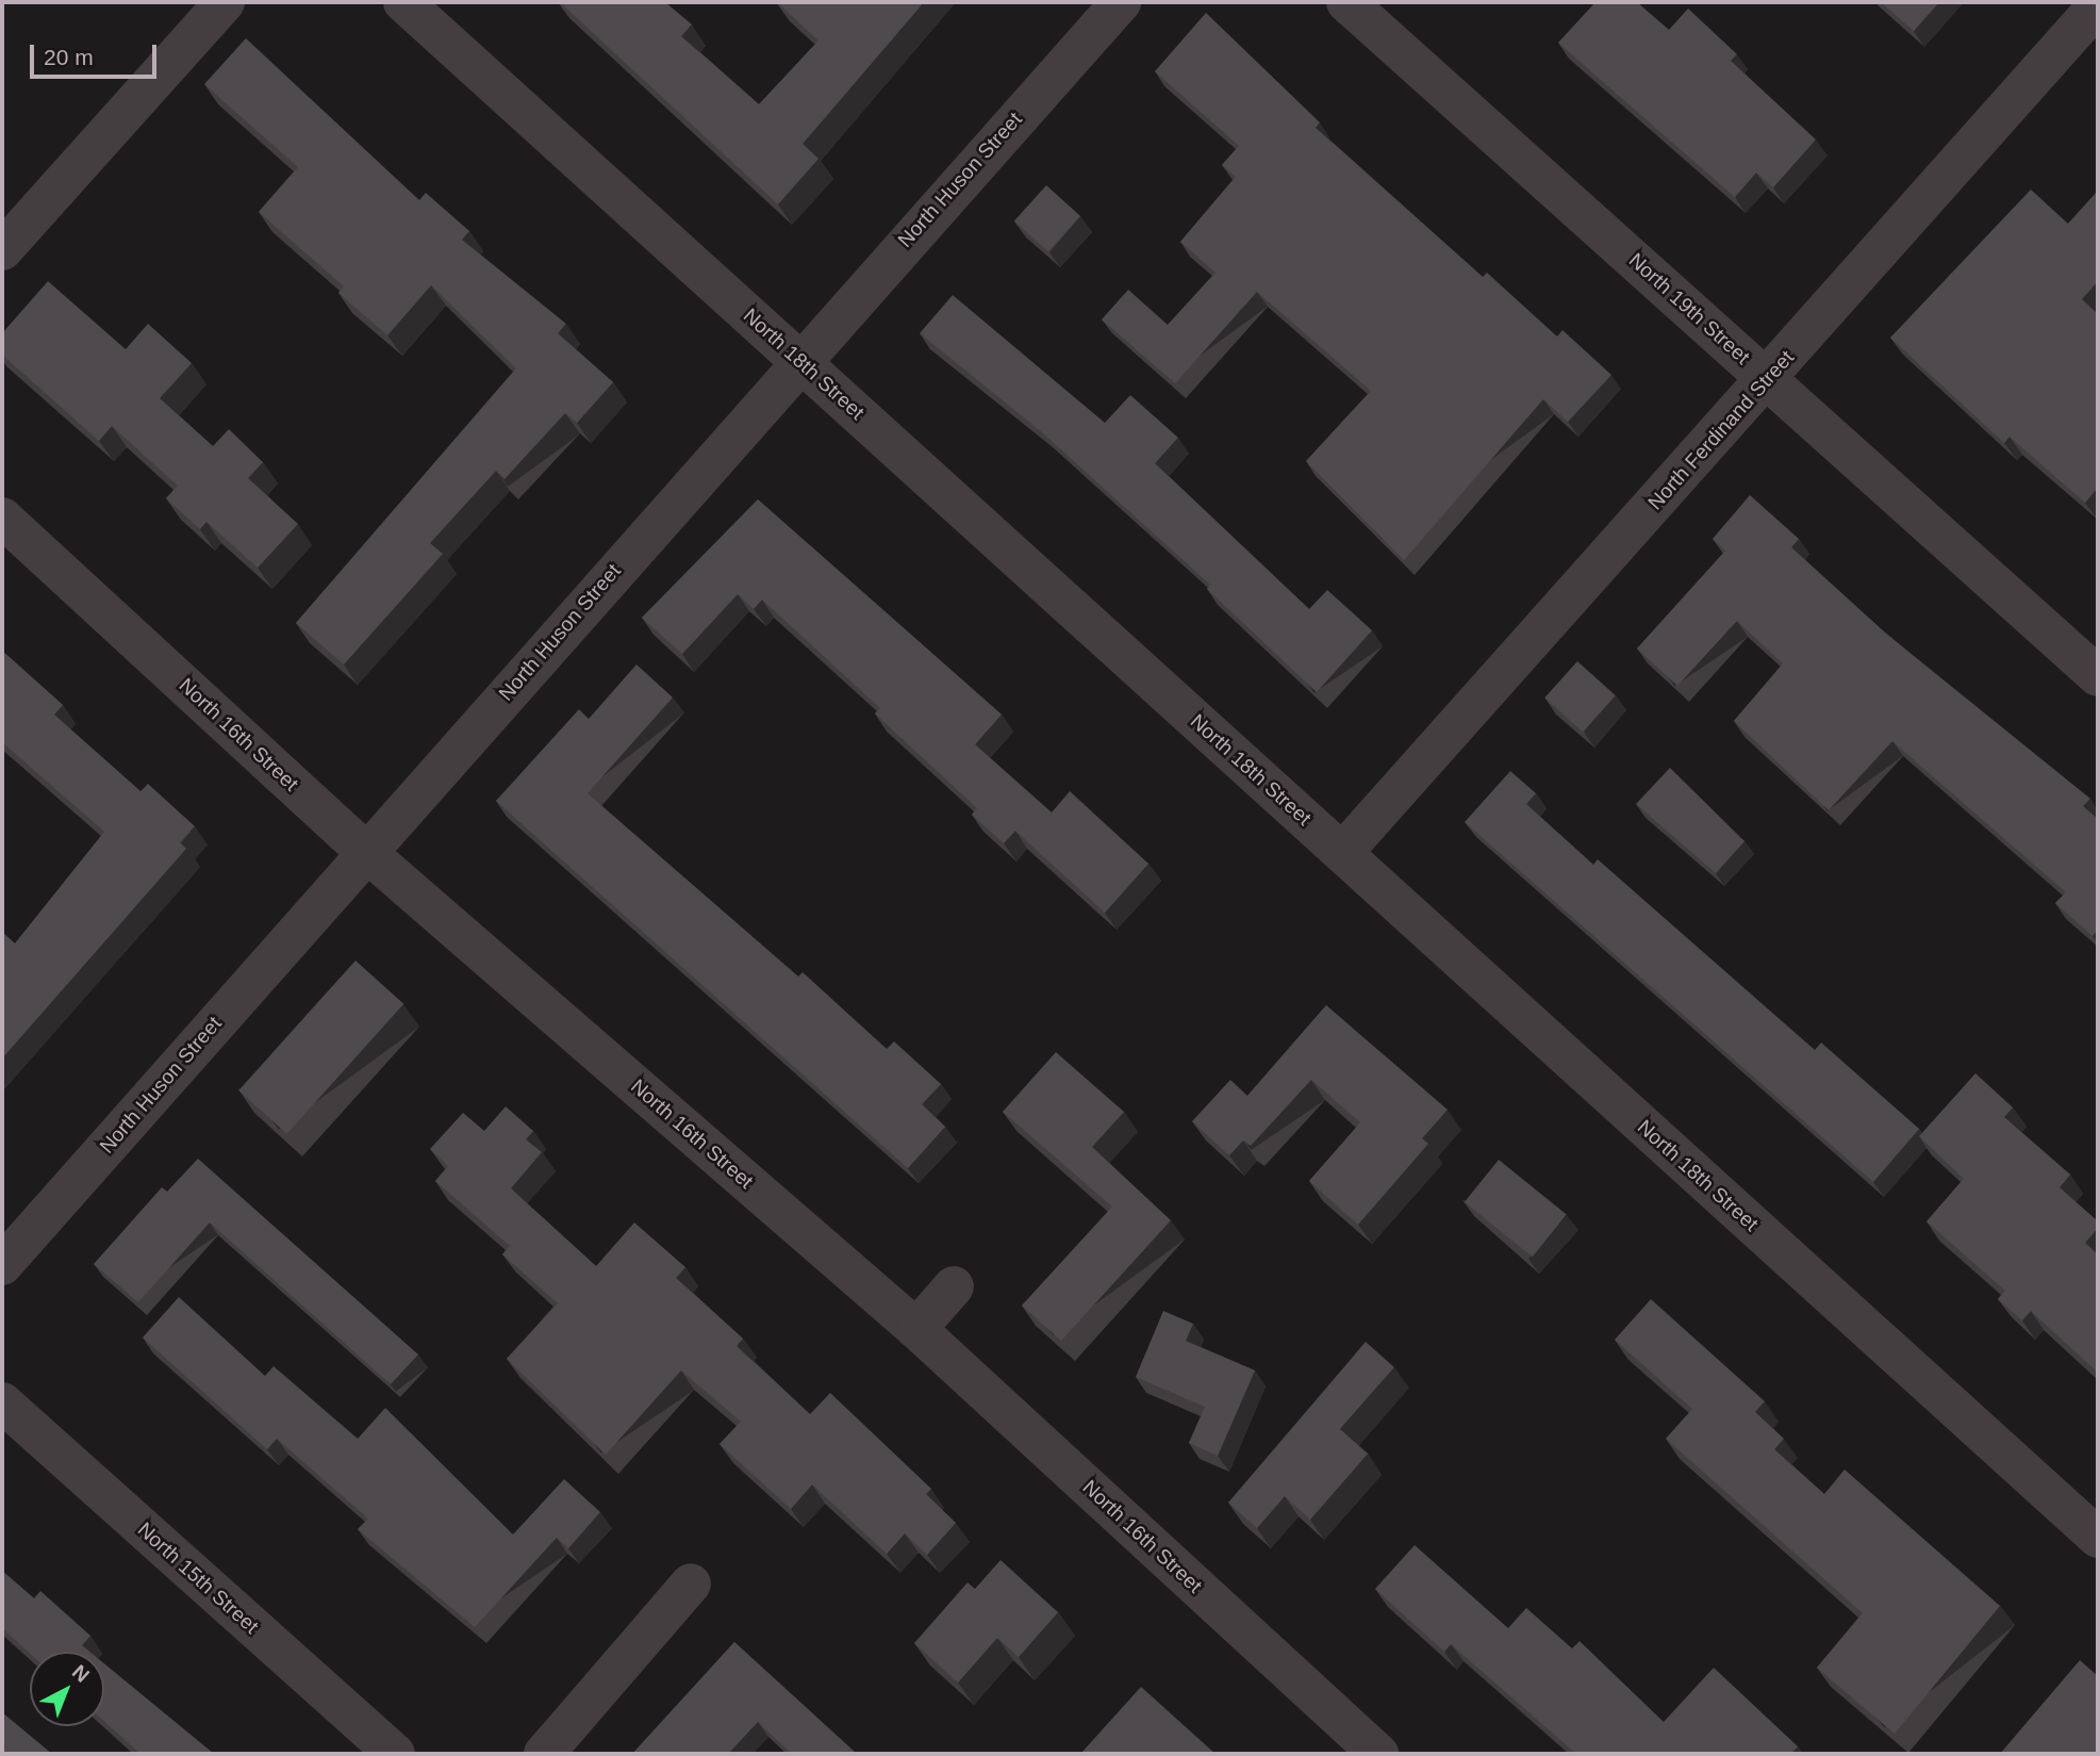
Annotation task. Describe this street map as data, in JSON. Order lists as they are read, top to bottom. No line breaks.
{"streets":{"street":["North Huson Street","North 19th Street","North 18th Street","North Ferdinand Street","North 16th Street","North 15th Street"]},"crossings":[["North Huson Street","North 18th Street"],["North Huson Street","North 16th Street"],["North 19th Street","North Ferdinand Street"],["North 18th Street","North Ferdinand Street"]],"scale_bar":"20 m","north":"top right"}
